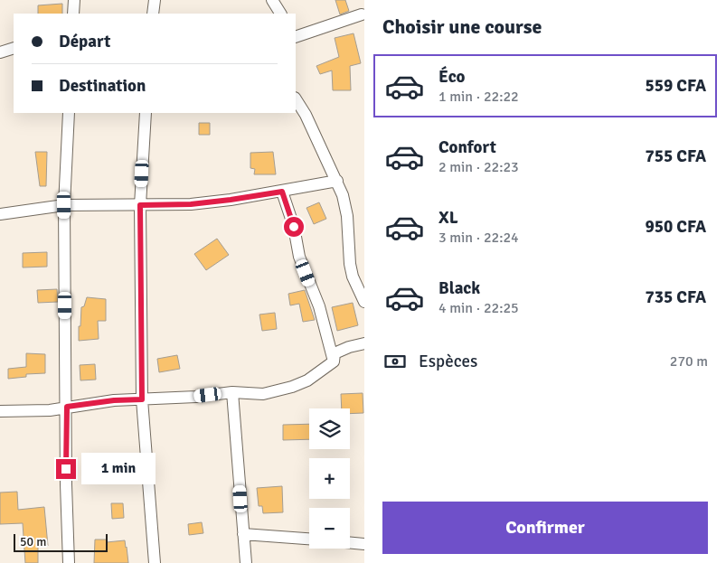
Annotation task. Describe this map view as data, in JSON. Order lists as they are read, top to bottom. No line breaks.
{"scale_bar":"50 m","page":{"heading":"Choisir une course","banner":["Départ","Destination"],"list":[{"name":"Éco","note":"1 min · 22:22","value":"559 CFA"},{"name":"Confort","note":"2 min · 22:23","value":"755 CFA"},{"name":"XL","note":"3 min · 22:24","value":"950 CFA"},{"name":"Black","note":"4 min · 22:25","value":"735 CFA"}],"pay":["Espèces","270 m"],"map_buttons":["+","−"],"bubble":"1 min","buttons":"Confirmer","scale":"50 m"}}
